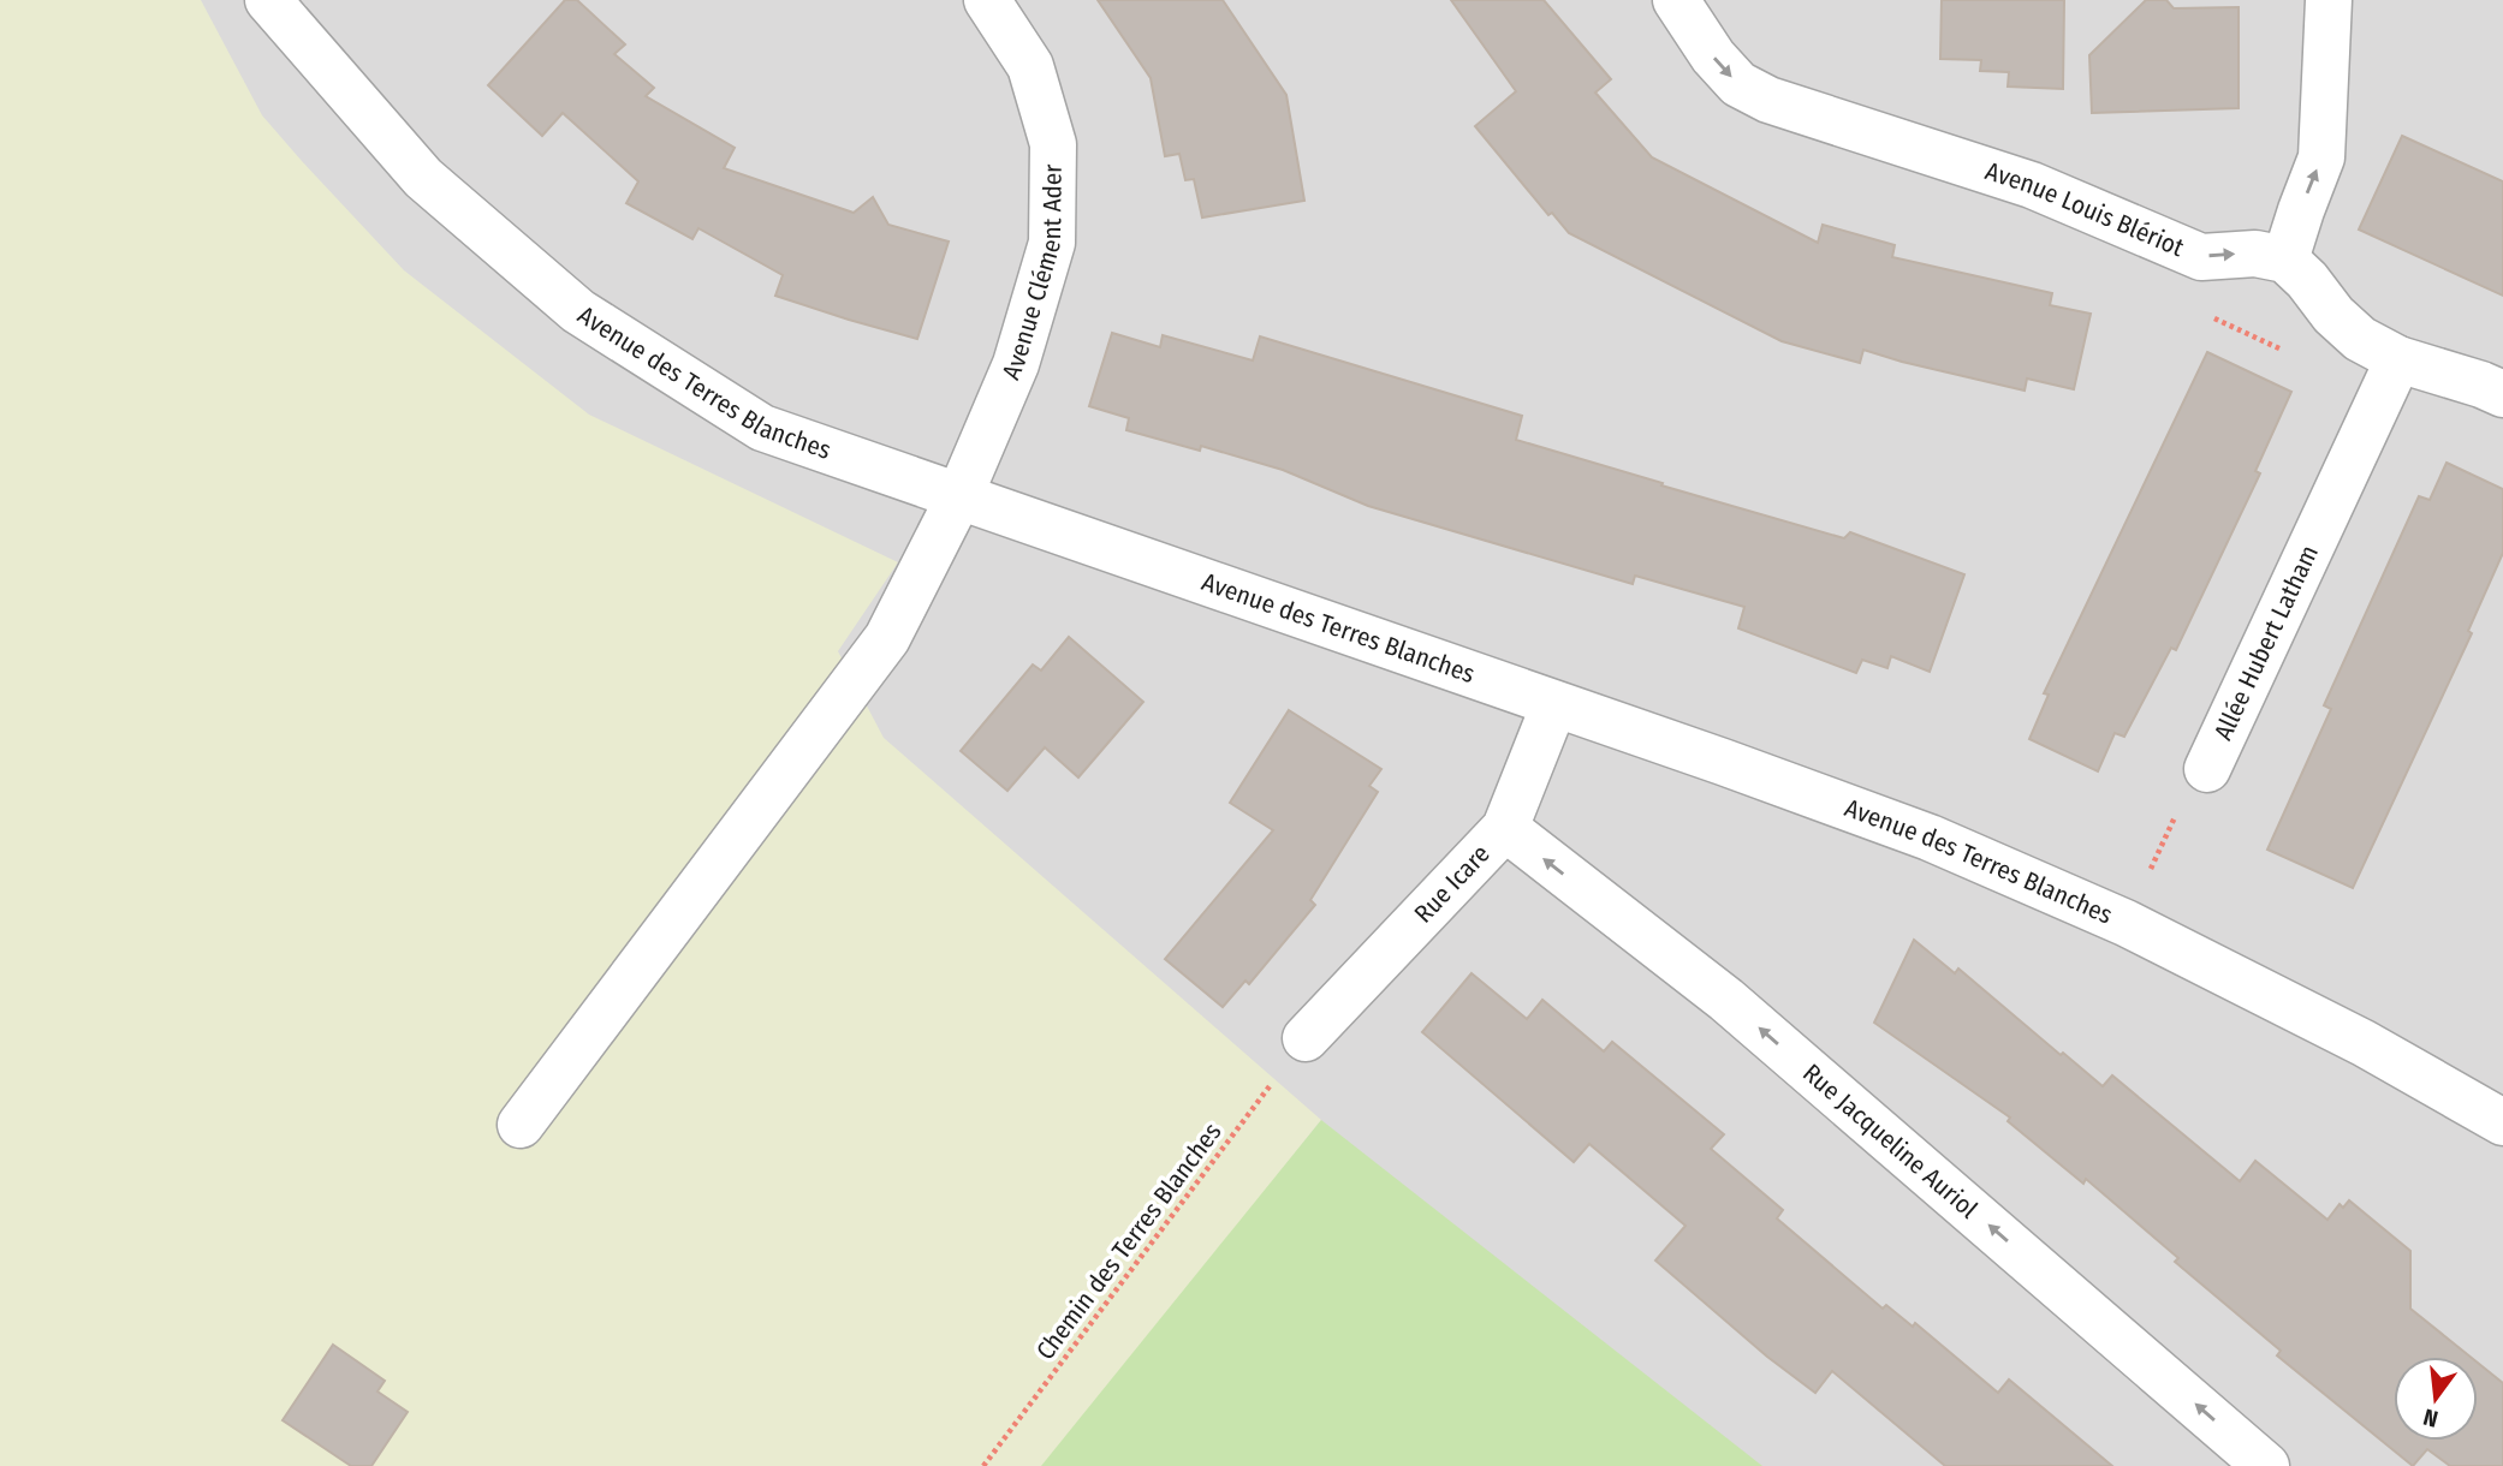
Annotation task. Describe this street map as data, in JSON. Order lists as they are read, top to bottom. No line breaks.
{"streets":{"street":["Avenue Louis Blériot","Avenue Clément Ader","Avenue des Terres Blanches","Allée Hubert Latham","Rue Icare","Rue Jacqueline Auriol"],"path":["Chemin des Terres Blanches"]},"crossings":[["Avenue Clément Ader","Avenue des Terres Blanches"],["Avenue des Terres Blanches","Allée Hubert Latham"],["Avenue des Terres Blanches","Rue Icare"],["Rue Icare","Rue Jacqueline Auriol"],["Rue Icare","Chemin des Terres Blanches"]],"one_way":["Avenue Louis Blériot","Rue Jacqueline Auriol"],"north":"bottom"}
